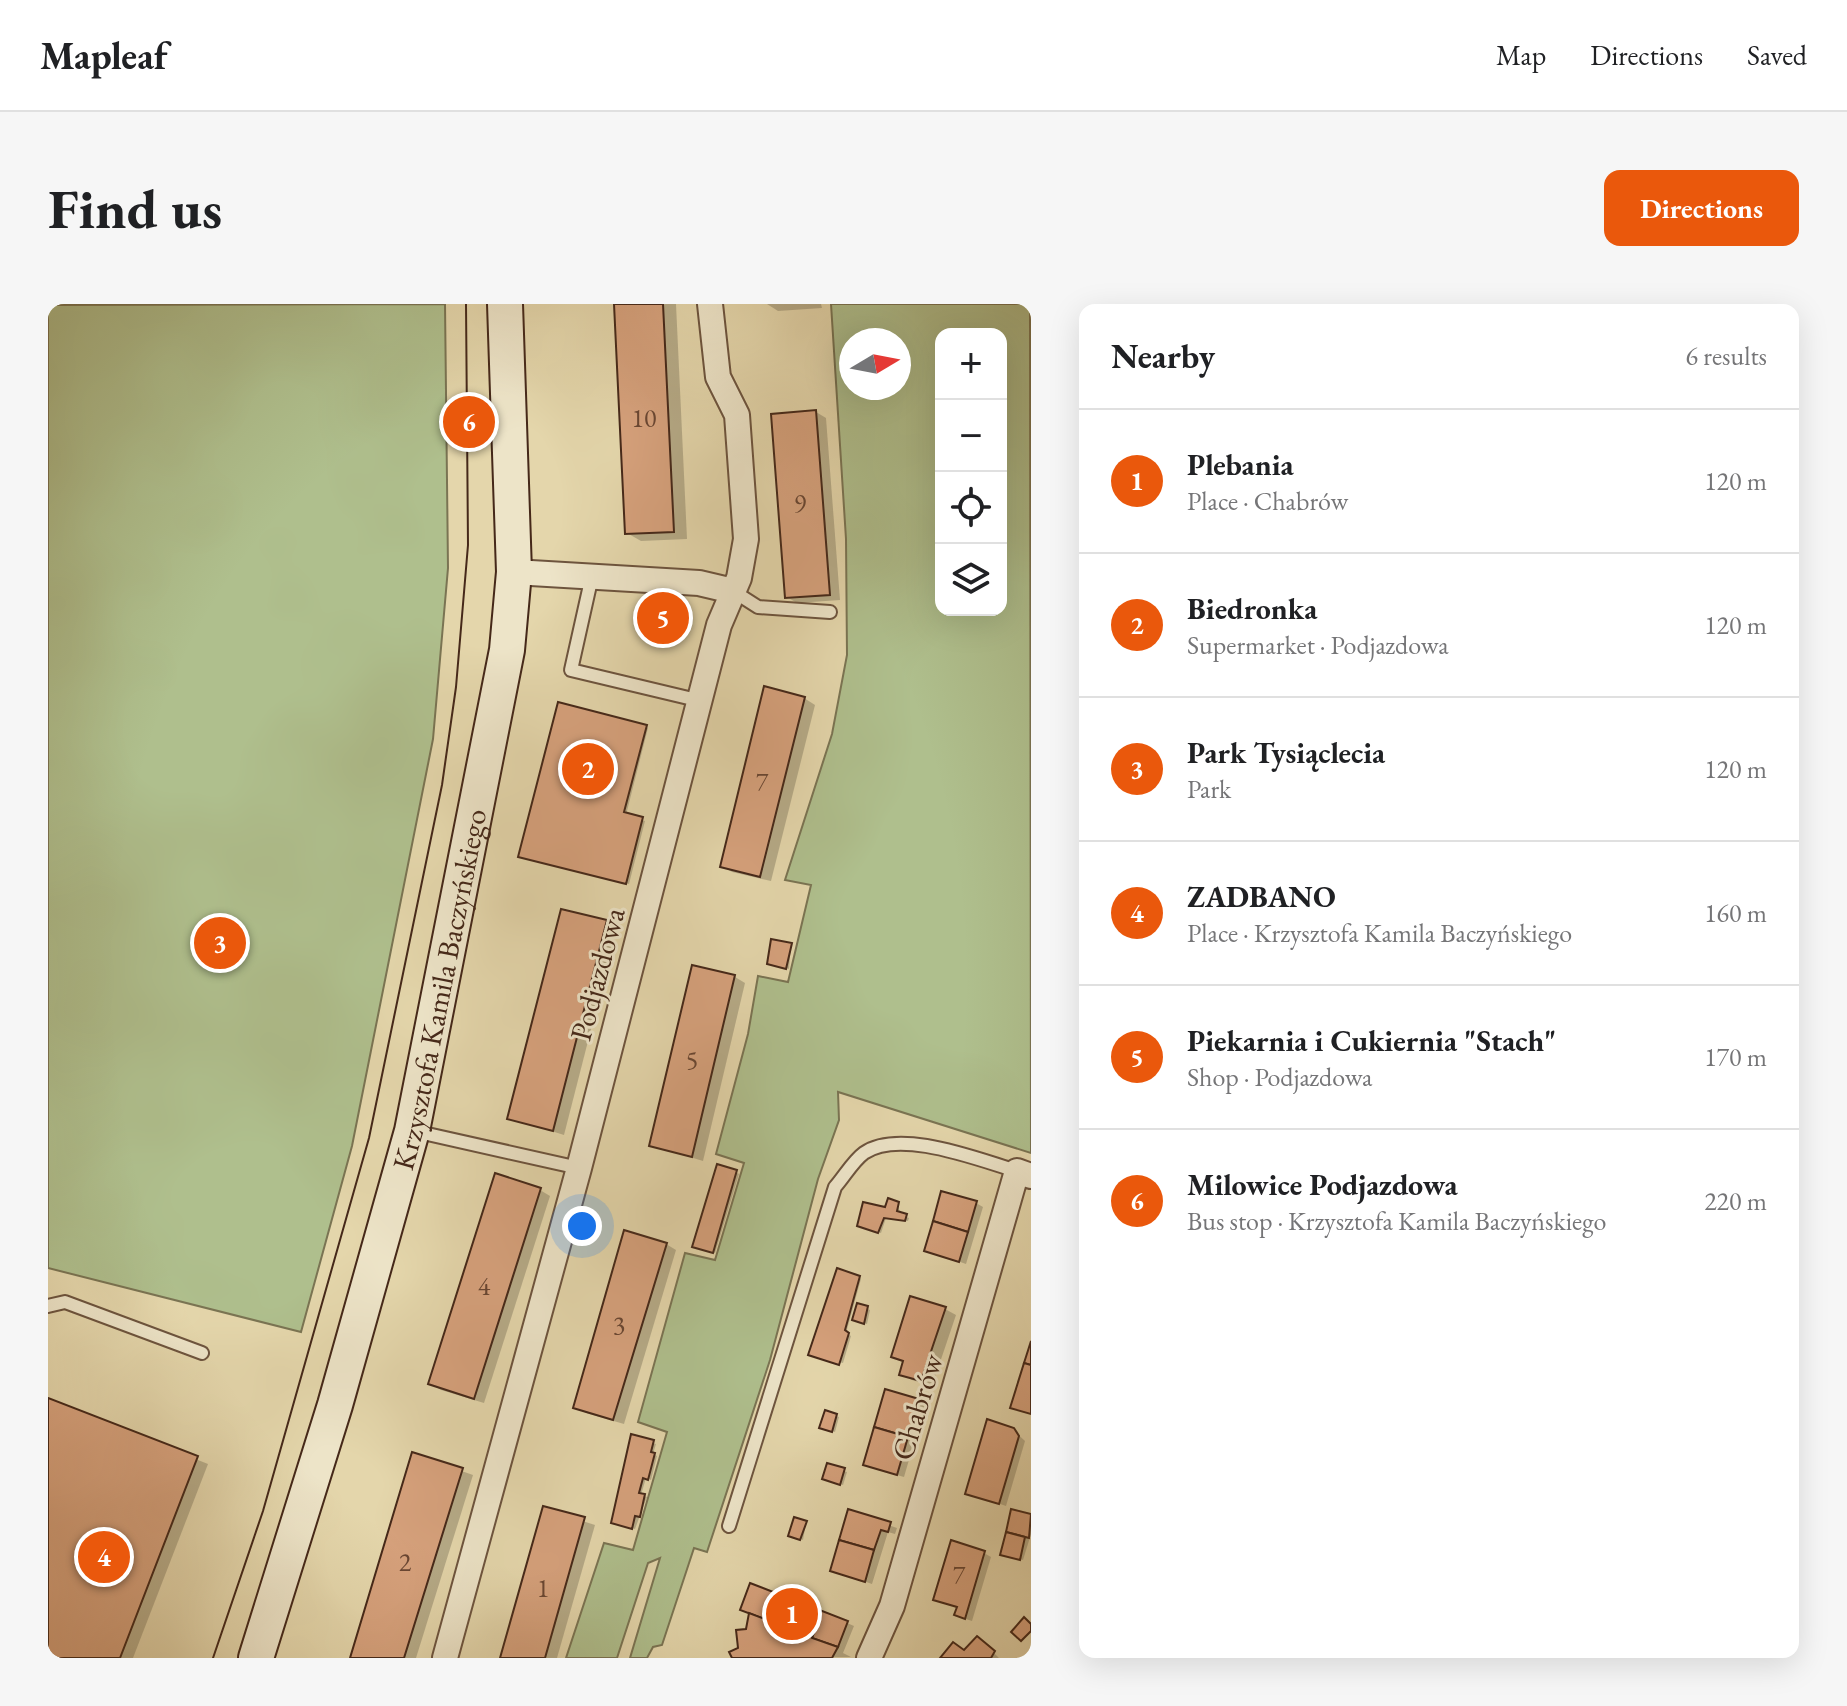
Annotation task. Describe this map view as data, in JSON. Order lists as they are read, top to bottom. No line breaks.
{"streets":{"street":["Podjazdowa","Krzysztofa Kamila Baczyńskiego","Chabrów"]},"house_numbers":["10","9","7","5","4","3","2","7","1"],"north":"right","page":{"header":"Mapleaf","nav":["Map","Directions","Saved"],"buttons":"Directions","title":"Find us","heading":["Nearby","6 results"],"map_buttons":["+","−"],"pins":["6","5","2","3","4","1"],"list":[{"mark":"1","name":"Plebania","note":"Place · Chabrów","value":"120 m"},{"mark":"2","name":"Biedronka","note":"Supermarket · Podjazdowa","value":"120 m"},{"mark":"3","name":"Park Tysiąclecia","note":"Park","value":"120 m"},{"mark":"4","name":"ZADBANO","note":"Place · Krzysztofa Kamila Baczyńskiego","value":"160 m"},{"mark":"5","name":"Piekarnia i Cukiernia \"Stach\"","note":"Shop · Podjazdowa","value":"170 m"},{"mark":"6","name":"Milowice Podjazdowa","note":"Bus stop · Krzysztofa Kamila Baczyńskiego","value":"220 m"}]}}
